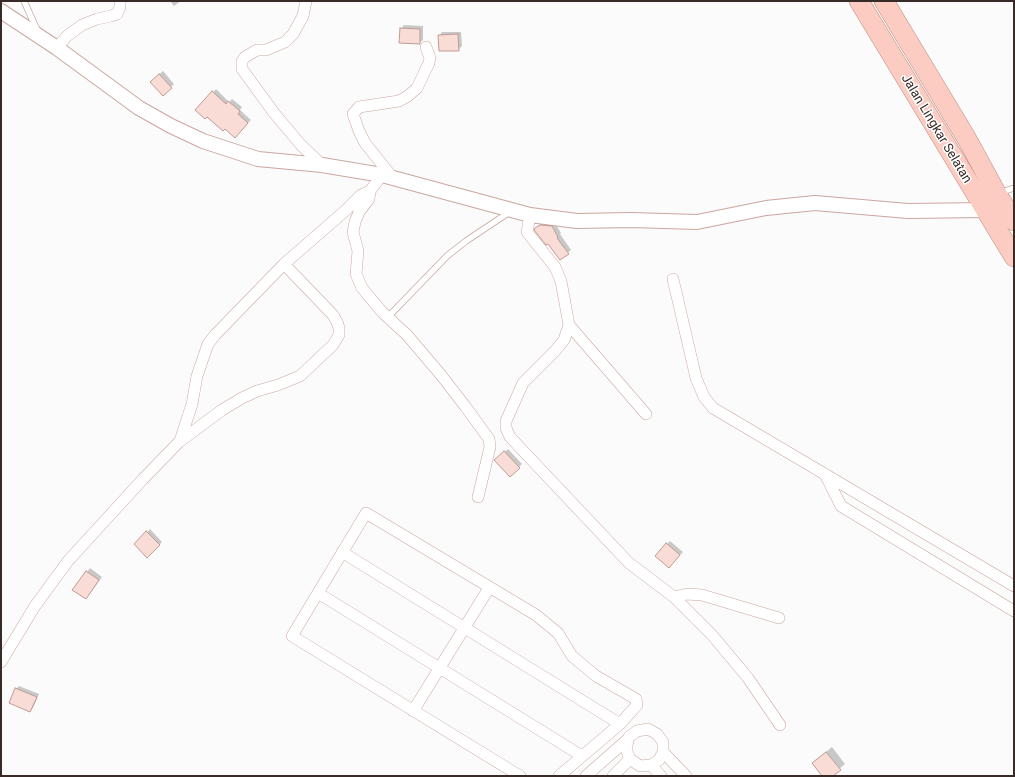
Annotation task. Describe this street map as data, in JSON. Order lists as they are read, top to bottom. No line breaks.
{"streets":{"highway":["Jalan Lingkar Selatan"]}}
